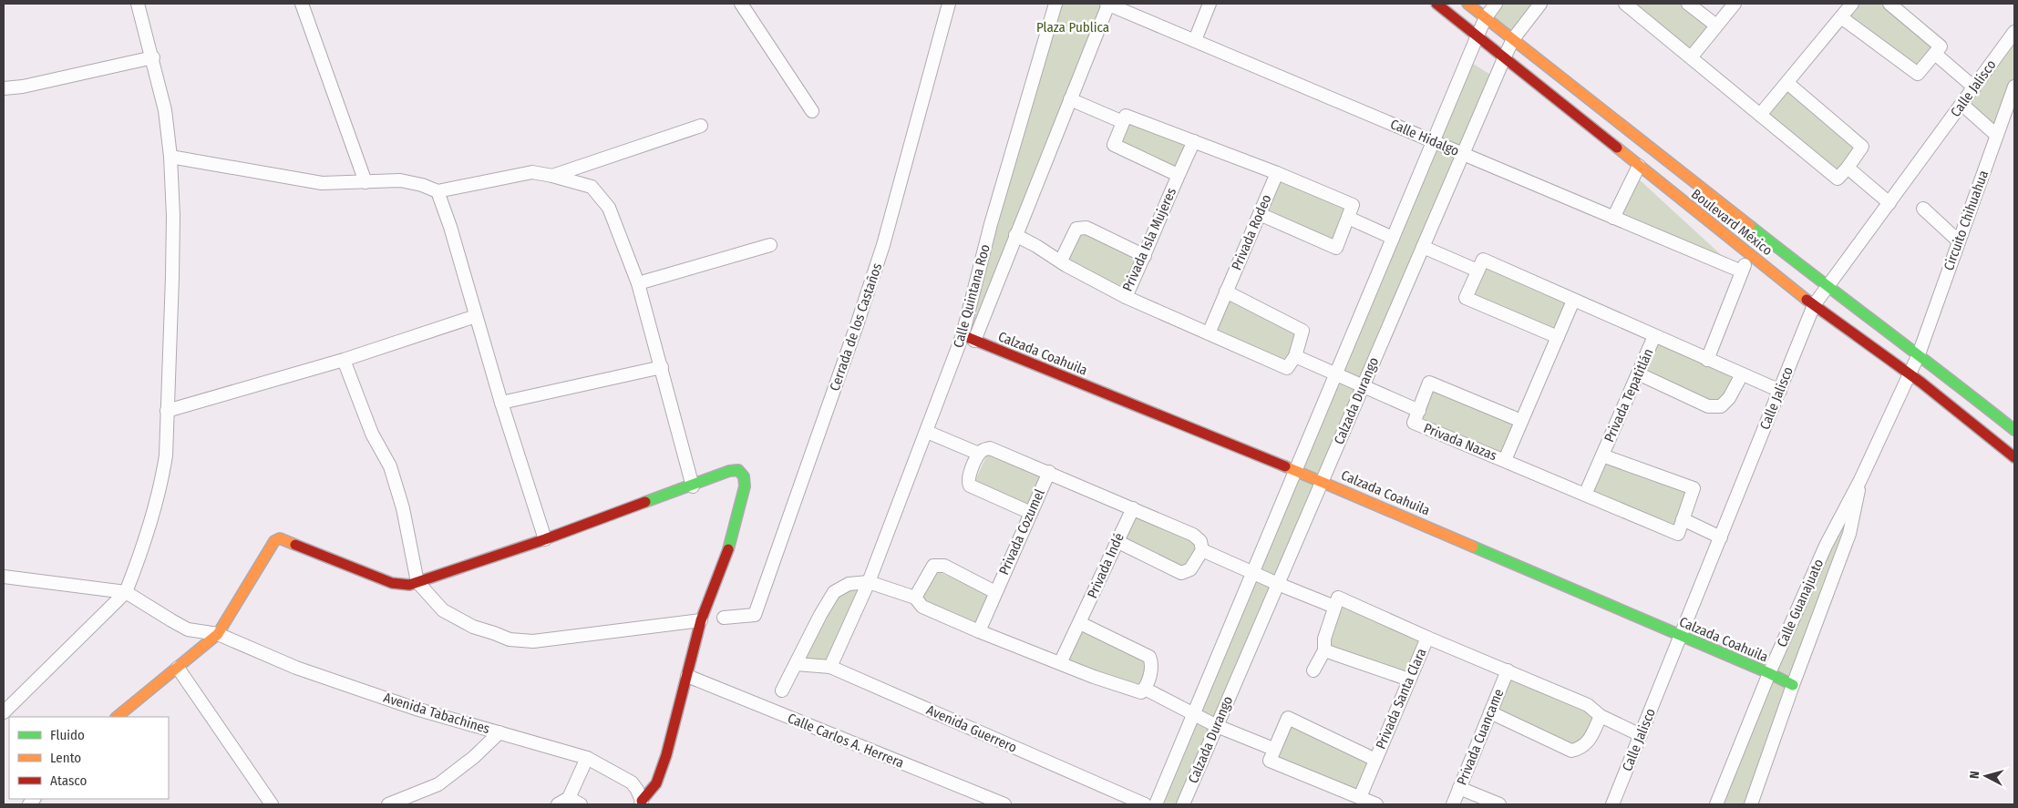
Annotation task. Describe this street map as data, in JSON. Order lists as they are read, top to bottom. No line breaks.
{"streets":{"street":["Calle Jalisco","Calle Hidalgo","Circuito Chihuahua","Boulevard México","Privada Rodeo","Privada Isla Mujeres","Calle Quintana Roo","Cerrada de los Castaños","Calzada Coahuila","Privada Tepatitlán","Calzada Durango","Privada Nazas","Privada Cozumel","Privada Indé","Calle Guanajuato","Privada Santa Clara","Avenida Tabachines","Avenida Guerrero","Privada Cuancame","Calle Carlos A. Herrera"]},"crossings":[["Calle Jalisco","Boulevard México"],["Calle Jalisco","Calzada Coahuila"],["Calle Hidalgo","Calle Quintana Roo"],["Calle Hidalgo","Calzada Durango"],["Circuito Chihuahua","Boulevard México"],["Circuito Chihuahua","Calle Guanajuato"],["Boulevard México","Calzada Durango"],["Boulevard México","Calle Guanajuato"],["Privada Isla Mujeres","Calle Quintana Roo"],["Calle Quintana Roo","Calzada Coahuila"],["Calle Quintana Roo","Avenida Guerrero"],["Calzada Coahuila","Calzada Durango"],["Calzada Coahuila","Calle Guanajuato"],["Calzada Durango","Privada Nazas"]],"parks":["Plaza Publica"],"legend":["Fluido","Lento","Atasco"],"north":"left"}
